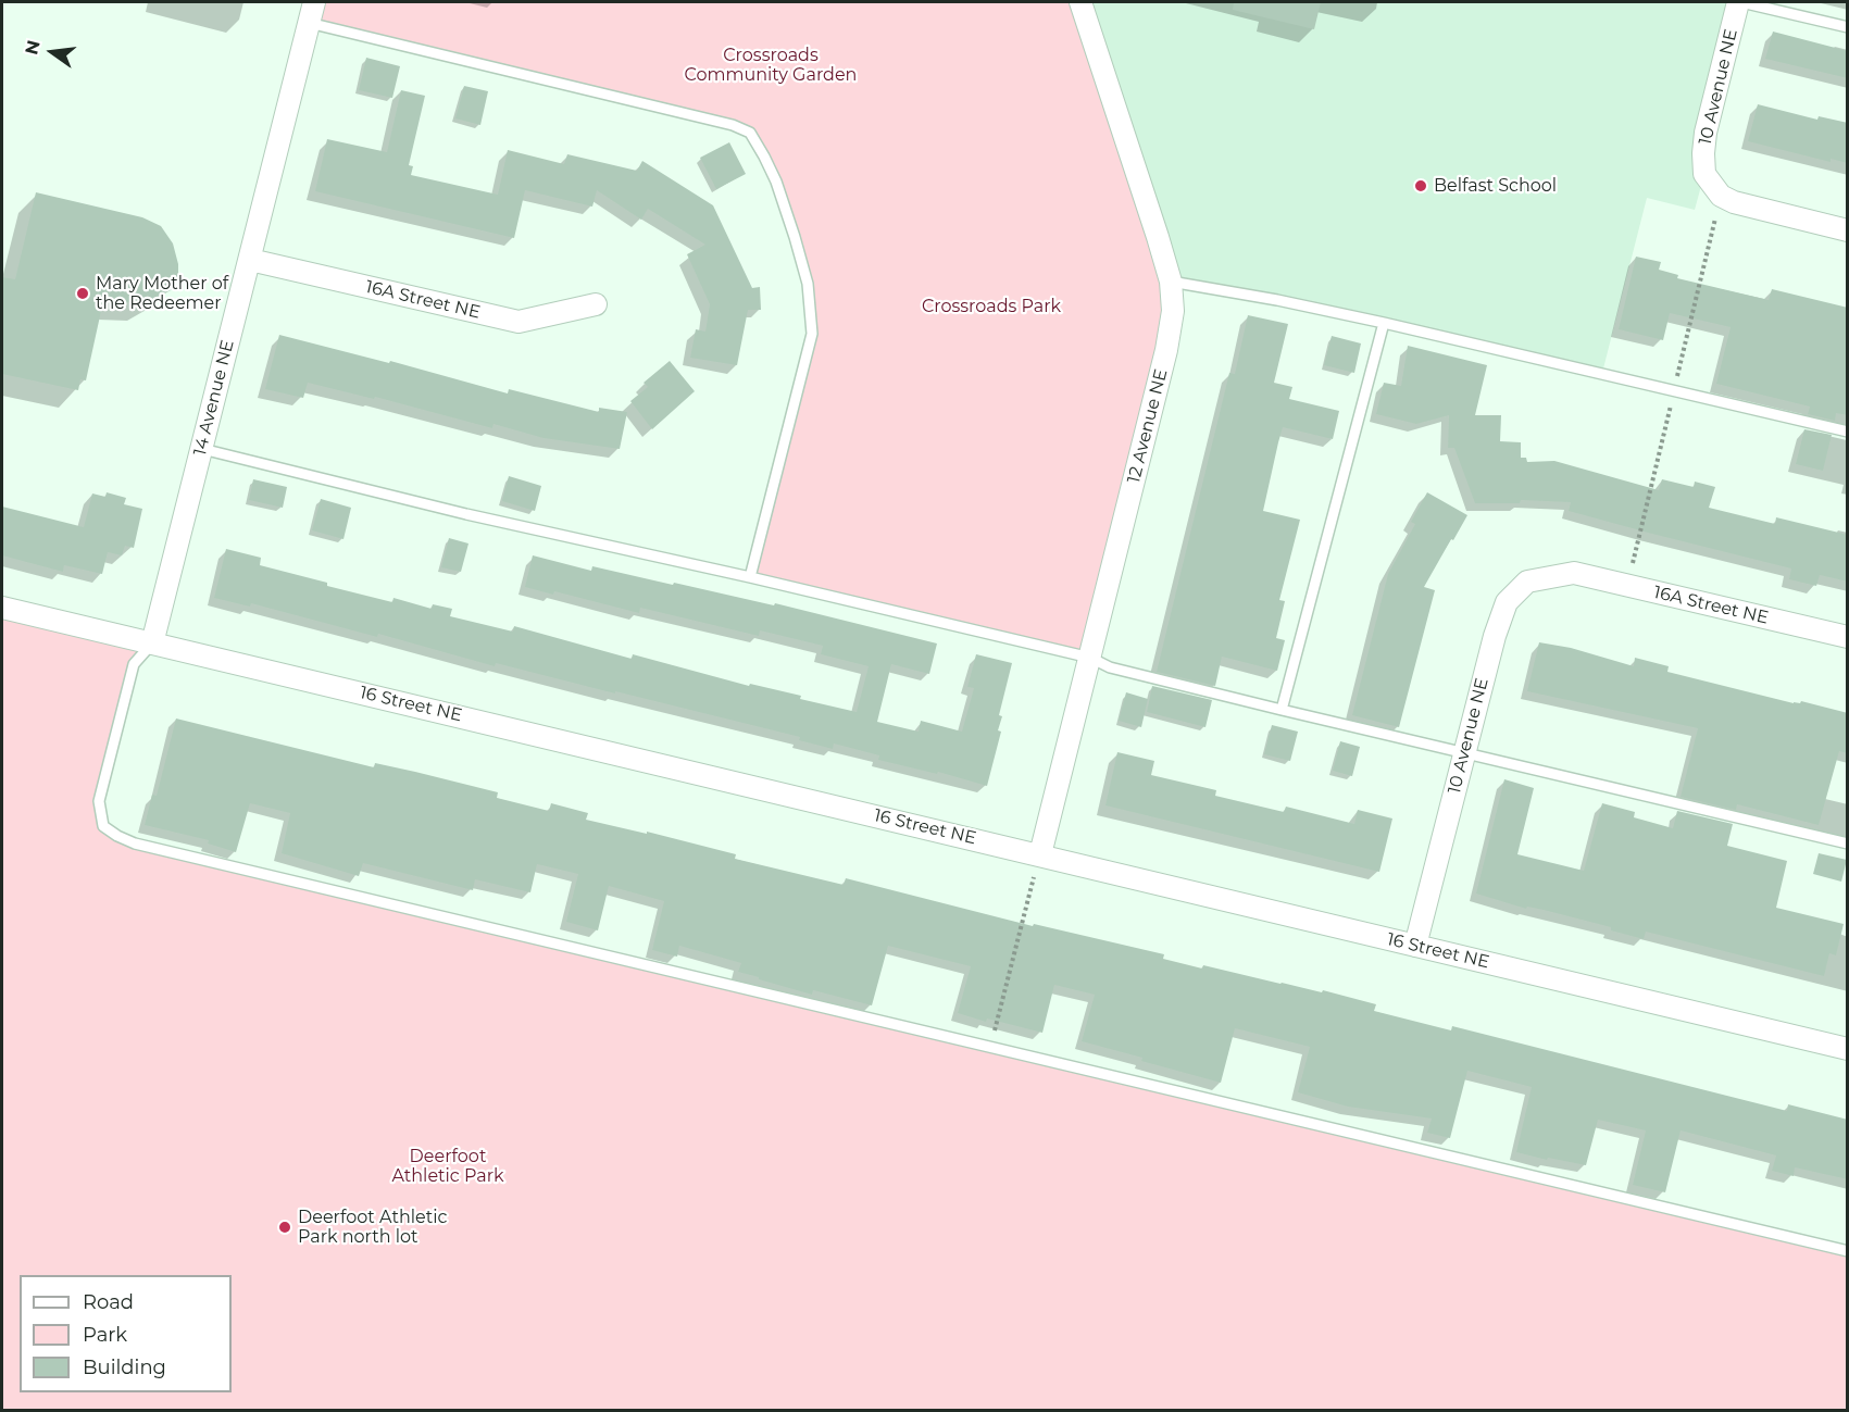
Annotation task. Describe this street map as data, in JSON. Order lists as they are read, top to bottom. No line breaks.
{"streets":{"street":["10 Avenue NE","16A Street NE","14 Avenue NE","12 Avenue NE","16 Street NE"]},"crossings":[["10 Avenue NE","16A Street NE"],["10 Avenue NE","16 Street NE"],["16A Street NE","14 Avenue NE"],["14 Avenue NE","16 Street NE"],["12 Avenue NE","16 Street NE"]],"parks":["Crossroads Community Garden","Crossroads Park","Deerfoot Athletic Park"],"places":["Belfast School","Mary Mother of the Redeemer","Deerfoot Athletic Park north lot"],"legend":["Road","Park","Building"],"north":"left"}
